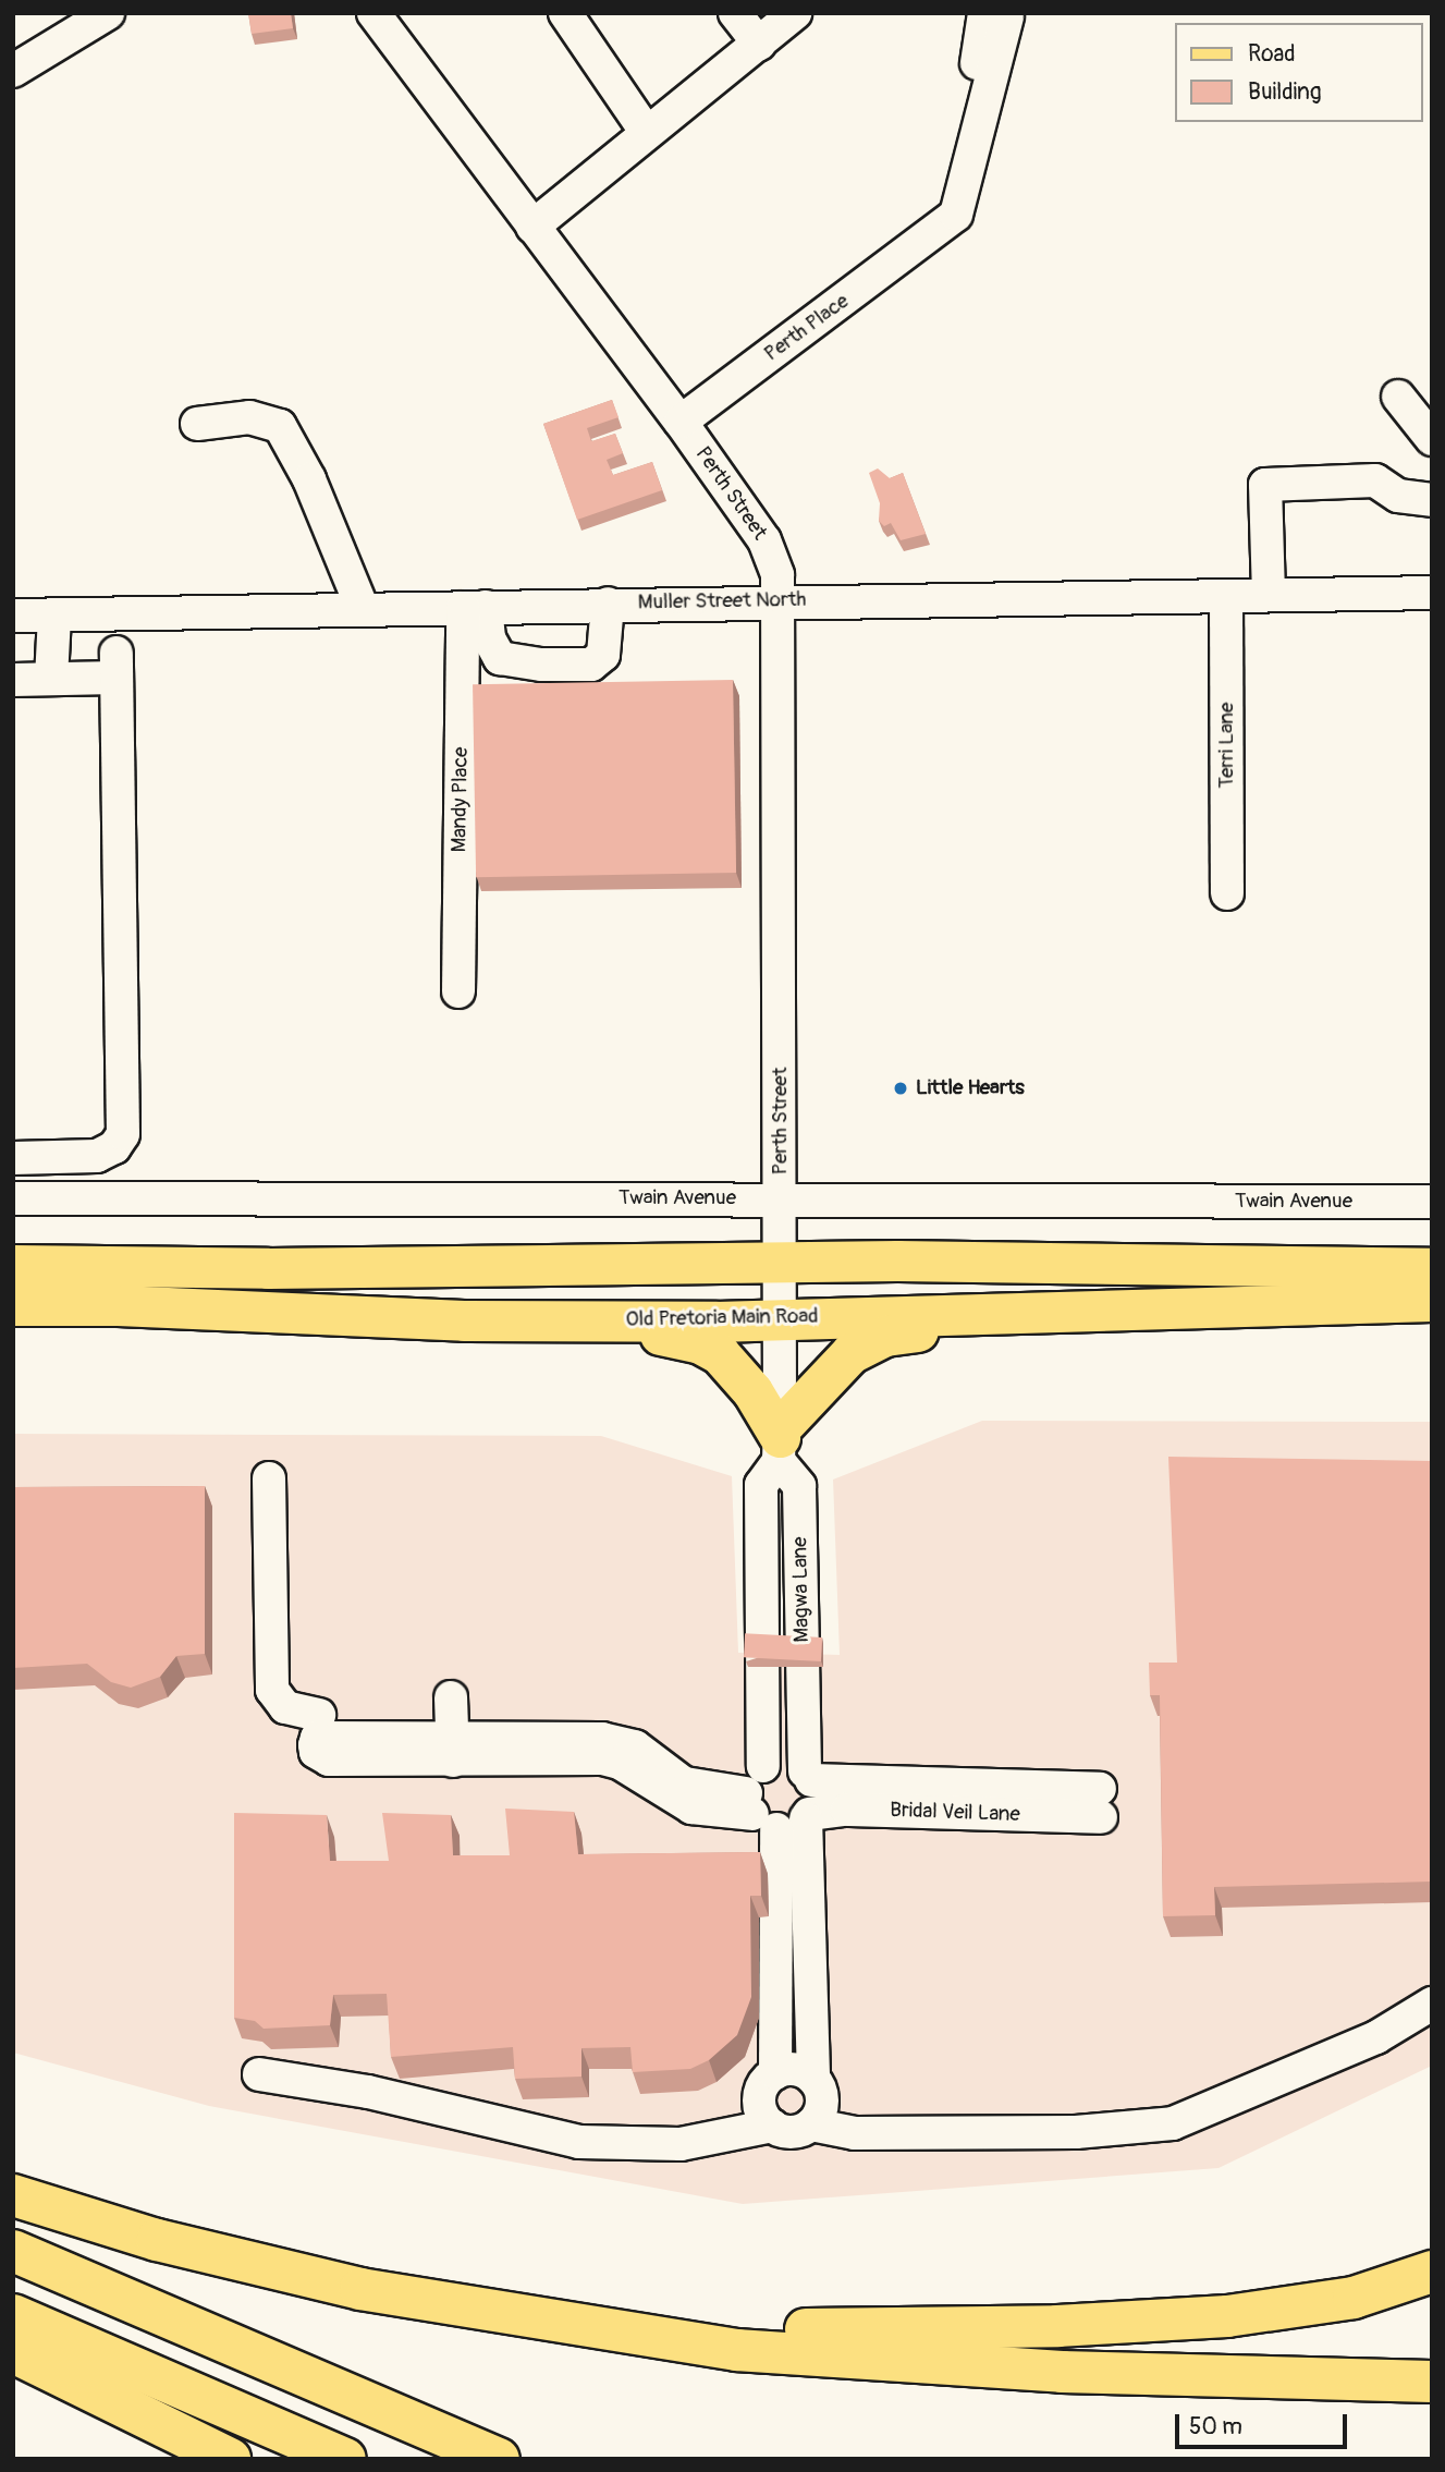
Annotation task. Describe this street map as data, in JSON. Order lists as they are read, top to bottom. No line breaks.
{"streets":{"main road":["Old Pretoria Main Road"],"street":["Perth Place","Perth Street","Muller Street North","Terri Lane","Mandy Place","Twain Avenue","Magwa Lane","Bridal Veil Lane"]},"crossings":[["Perth Place","Perth Street"],["Perth Street","Muller Street North"],["Perth Street","Twain Avenue"],["Perth Street","Old Pretoria Main Road"],["Perth Street","Magwa Lane"],["Muller Street North","Terri Lane"],["Muller Street North","Mandy Place"],["Old Pretoria Main Road","Magwa Lane"],["Magwa Lane","Bridal Veil Lane"]],"places":["Little Hearts"],"legend":["Road","Building"],"scale_bar":"50 m"}
